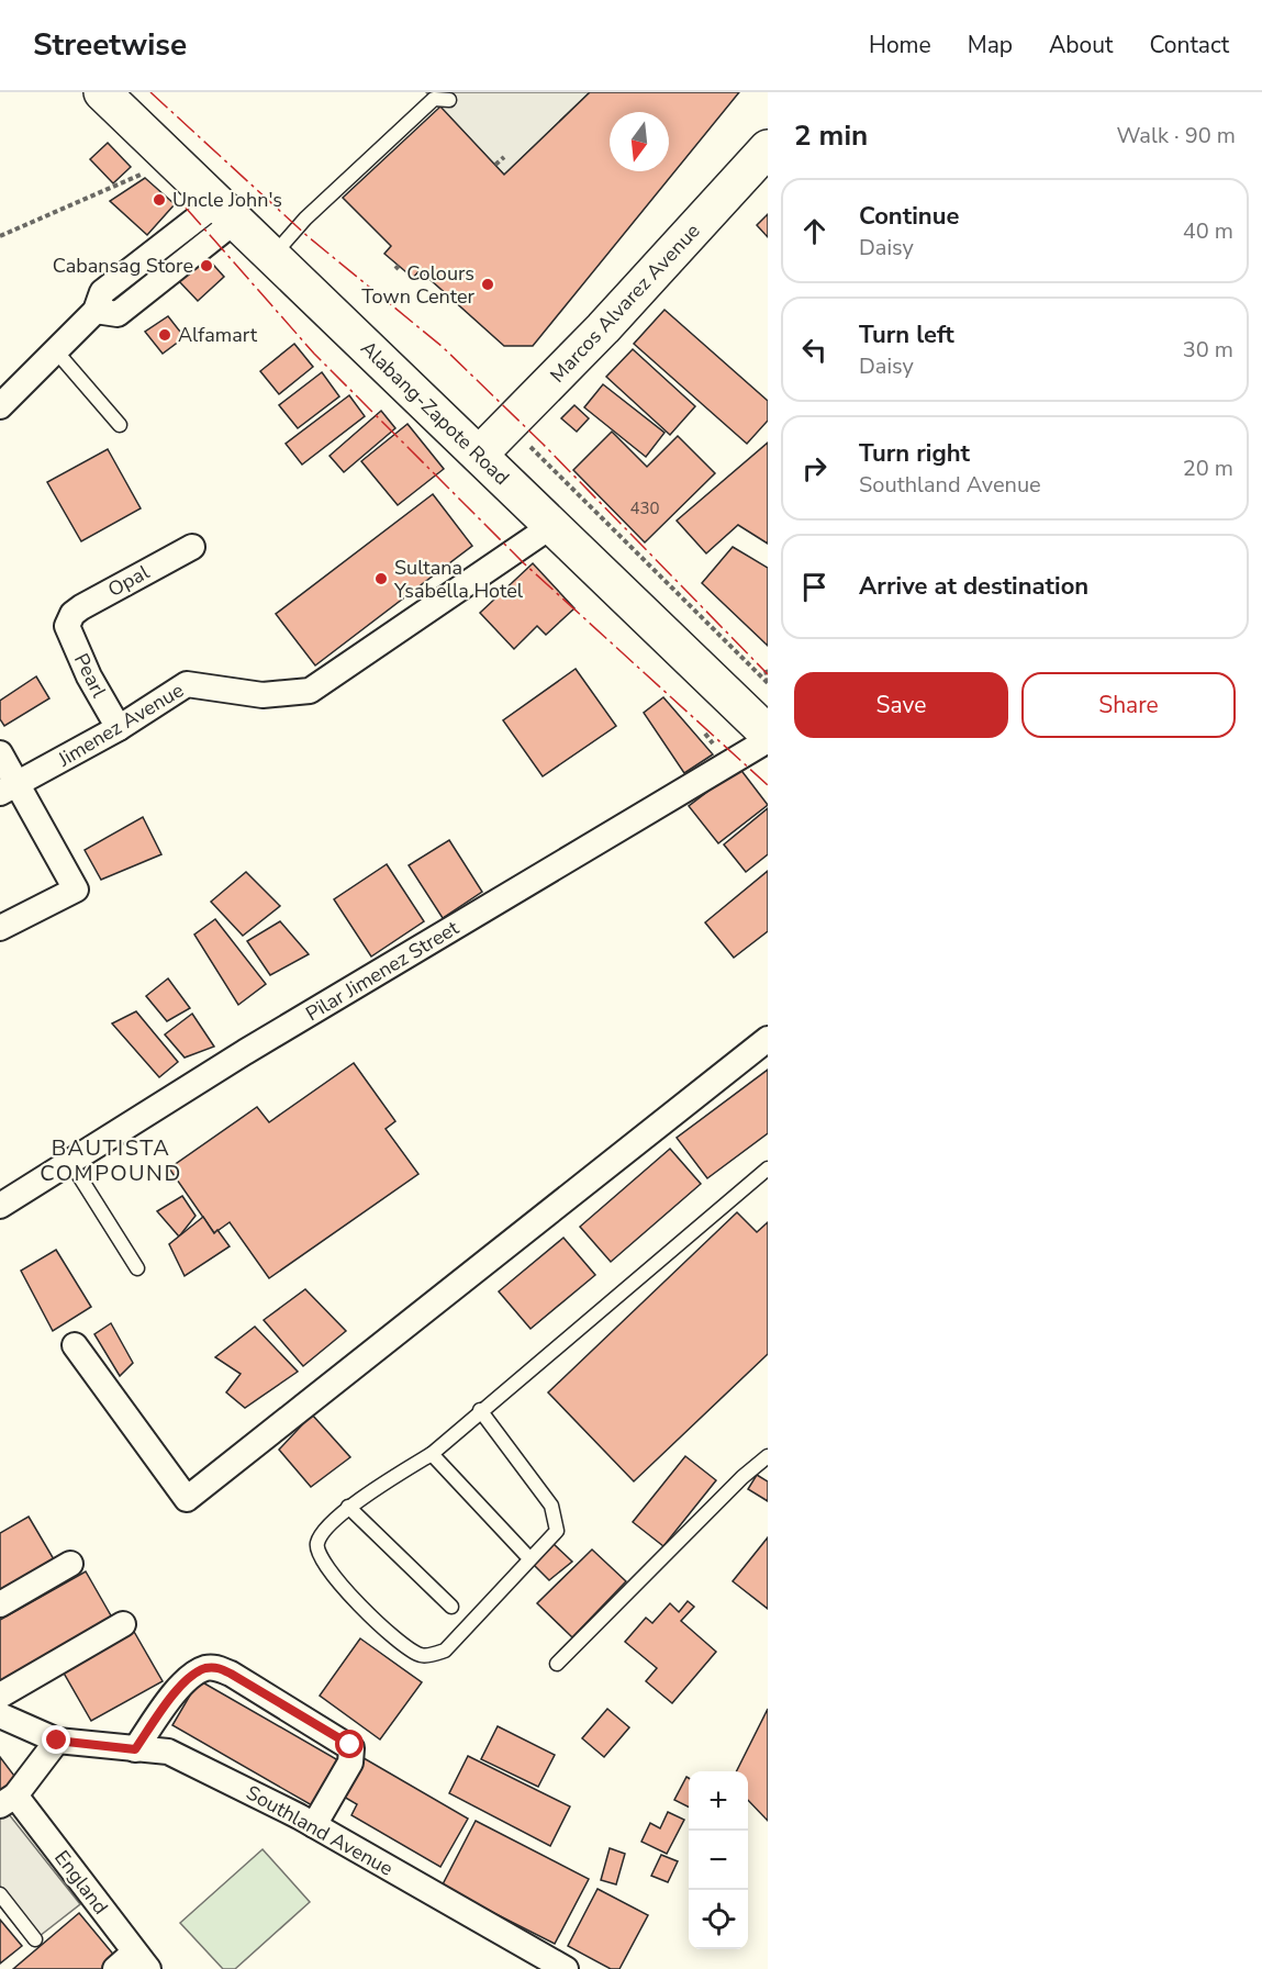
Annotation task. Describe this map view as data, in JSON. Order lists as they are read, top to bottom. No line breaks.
{"streets":{"main road":["Marcos Alvarez Avenue","Alabang-Zapote Road"],"street":["Opal","Pearl","Jimenez Avenue","Pilar Jimenez Street","Southland Avenue","England"]},"crossings":[["Marcos Alvarez Avenue","Alabang-Zapote Road"],["Alabang-Zapote Road","Jimenez Avenue"],["Opal","Pearl"],["Pearl","Jimenez Avenue"]],"districts":["BAUTISTA COMPOUND"],"places":["Uncle John's","Cabansag Store","Colours Town Center","Alfamart","Sultana Ysabella Hotel"],"house_numbers":["430"],"north":"bottom","page":{"header":"Streetwise","nav":["Home","Map","About","Contact"],"heading":["2 min","Walk · 90 m"],"list":[["Continue","Daisy","40 m"],["Turn left","Daisy","30 m"],["Turn right","Southland Avenue","20 m"],"Arrive at destination"],"buttons":["Save","Share"],"map_buttons":["+","−"]}}
